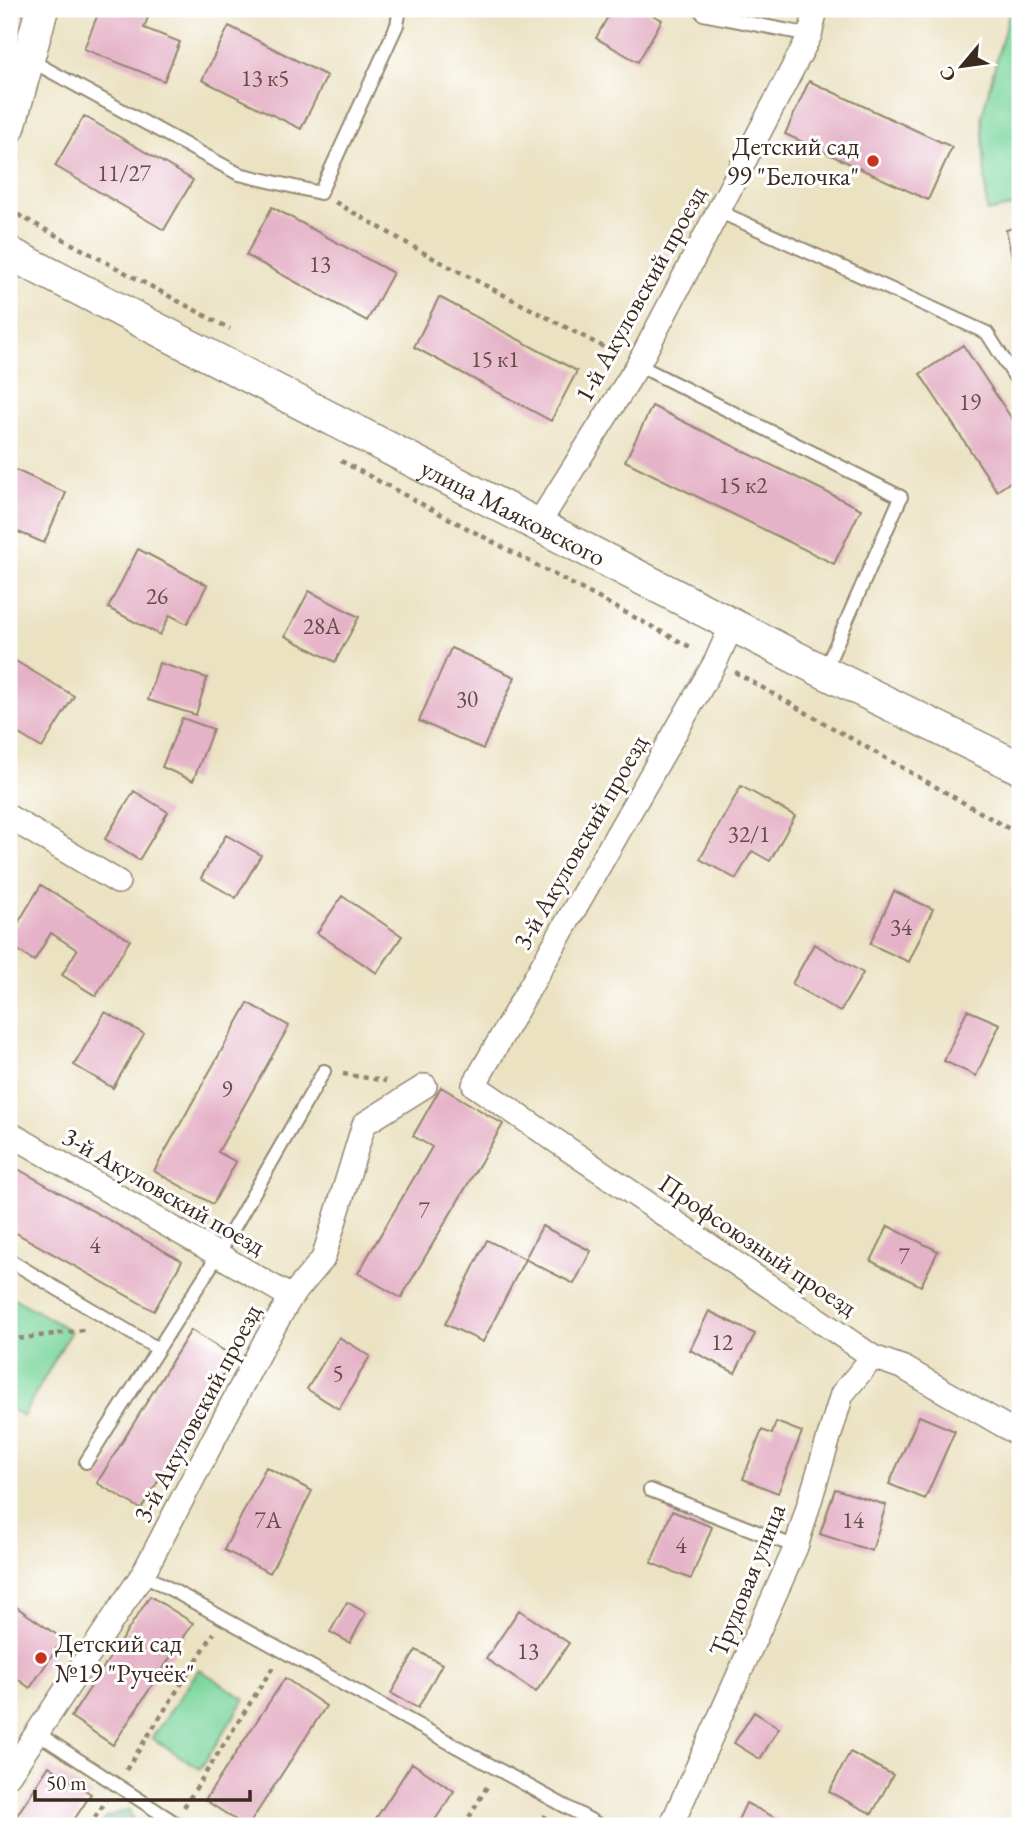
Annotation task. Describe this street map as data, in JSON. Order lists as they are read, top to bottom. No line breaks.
{"streets":{"street":["1-й Акуловский проезд","улица Маяковского","3-й Акуловский проезд","3-й Акуловский поезд","Профсоюзный проезд","Трудовая улица"]},"crossings":[["1-й Акуловский проезд","улица Маяковского"],["улица Маяковского","3-й Акуловский проезд"],["3-й Акуловский проезд","3-й Акуловский поезд"],["3-й Акуловский проезд","Профсоюзный проезд"],["Профсоюзный проезд","Трудовая улица"]],"places":["Детский сад 99 \"Белочка\"","Детский сад №19 \"Ручеёк\""],"house_numbers":["13 к5","11/27","13","15 к1","19","15 к2","26","28А","30","32/1","34","9","7","4","7","12","5","7А","14","4","13"],"scale_bar":"50 m","north":"bottom left"}
